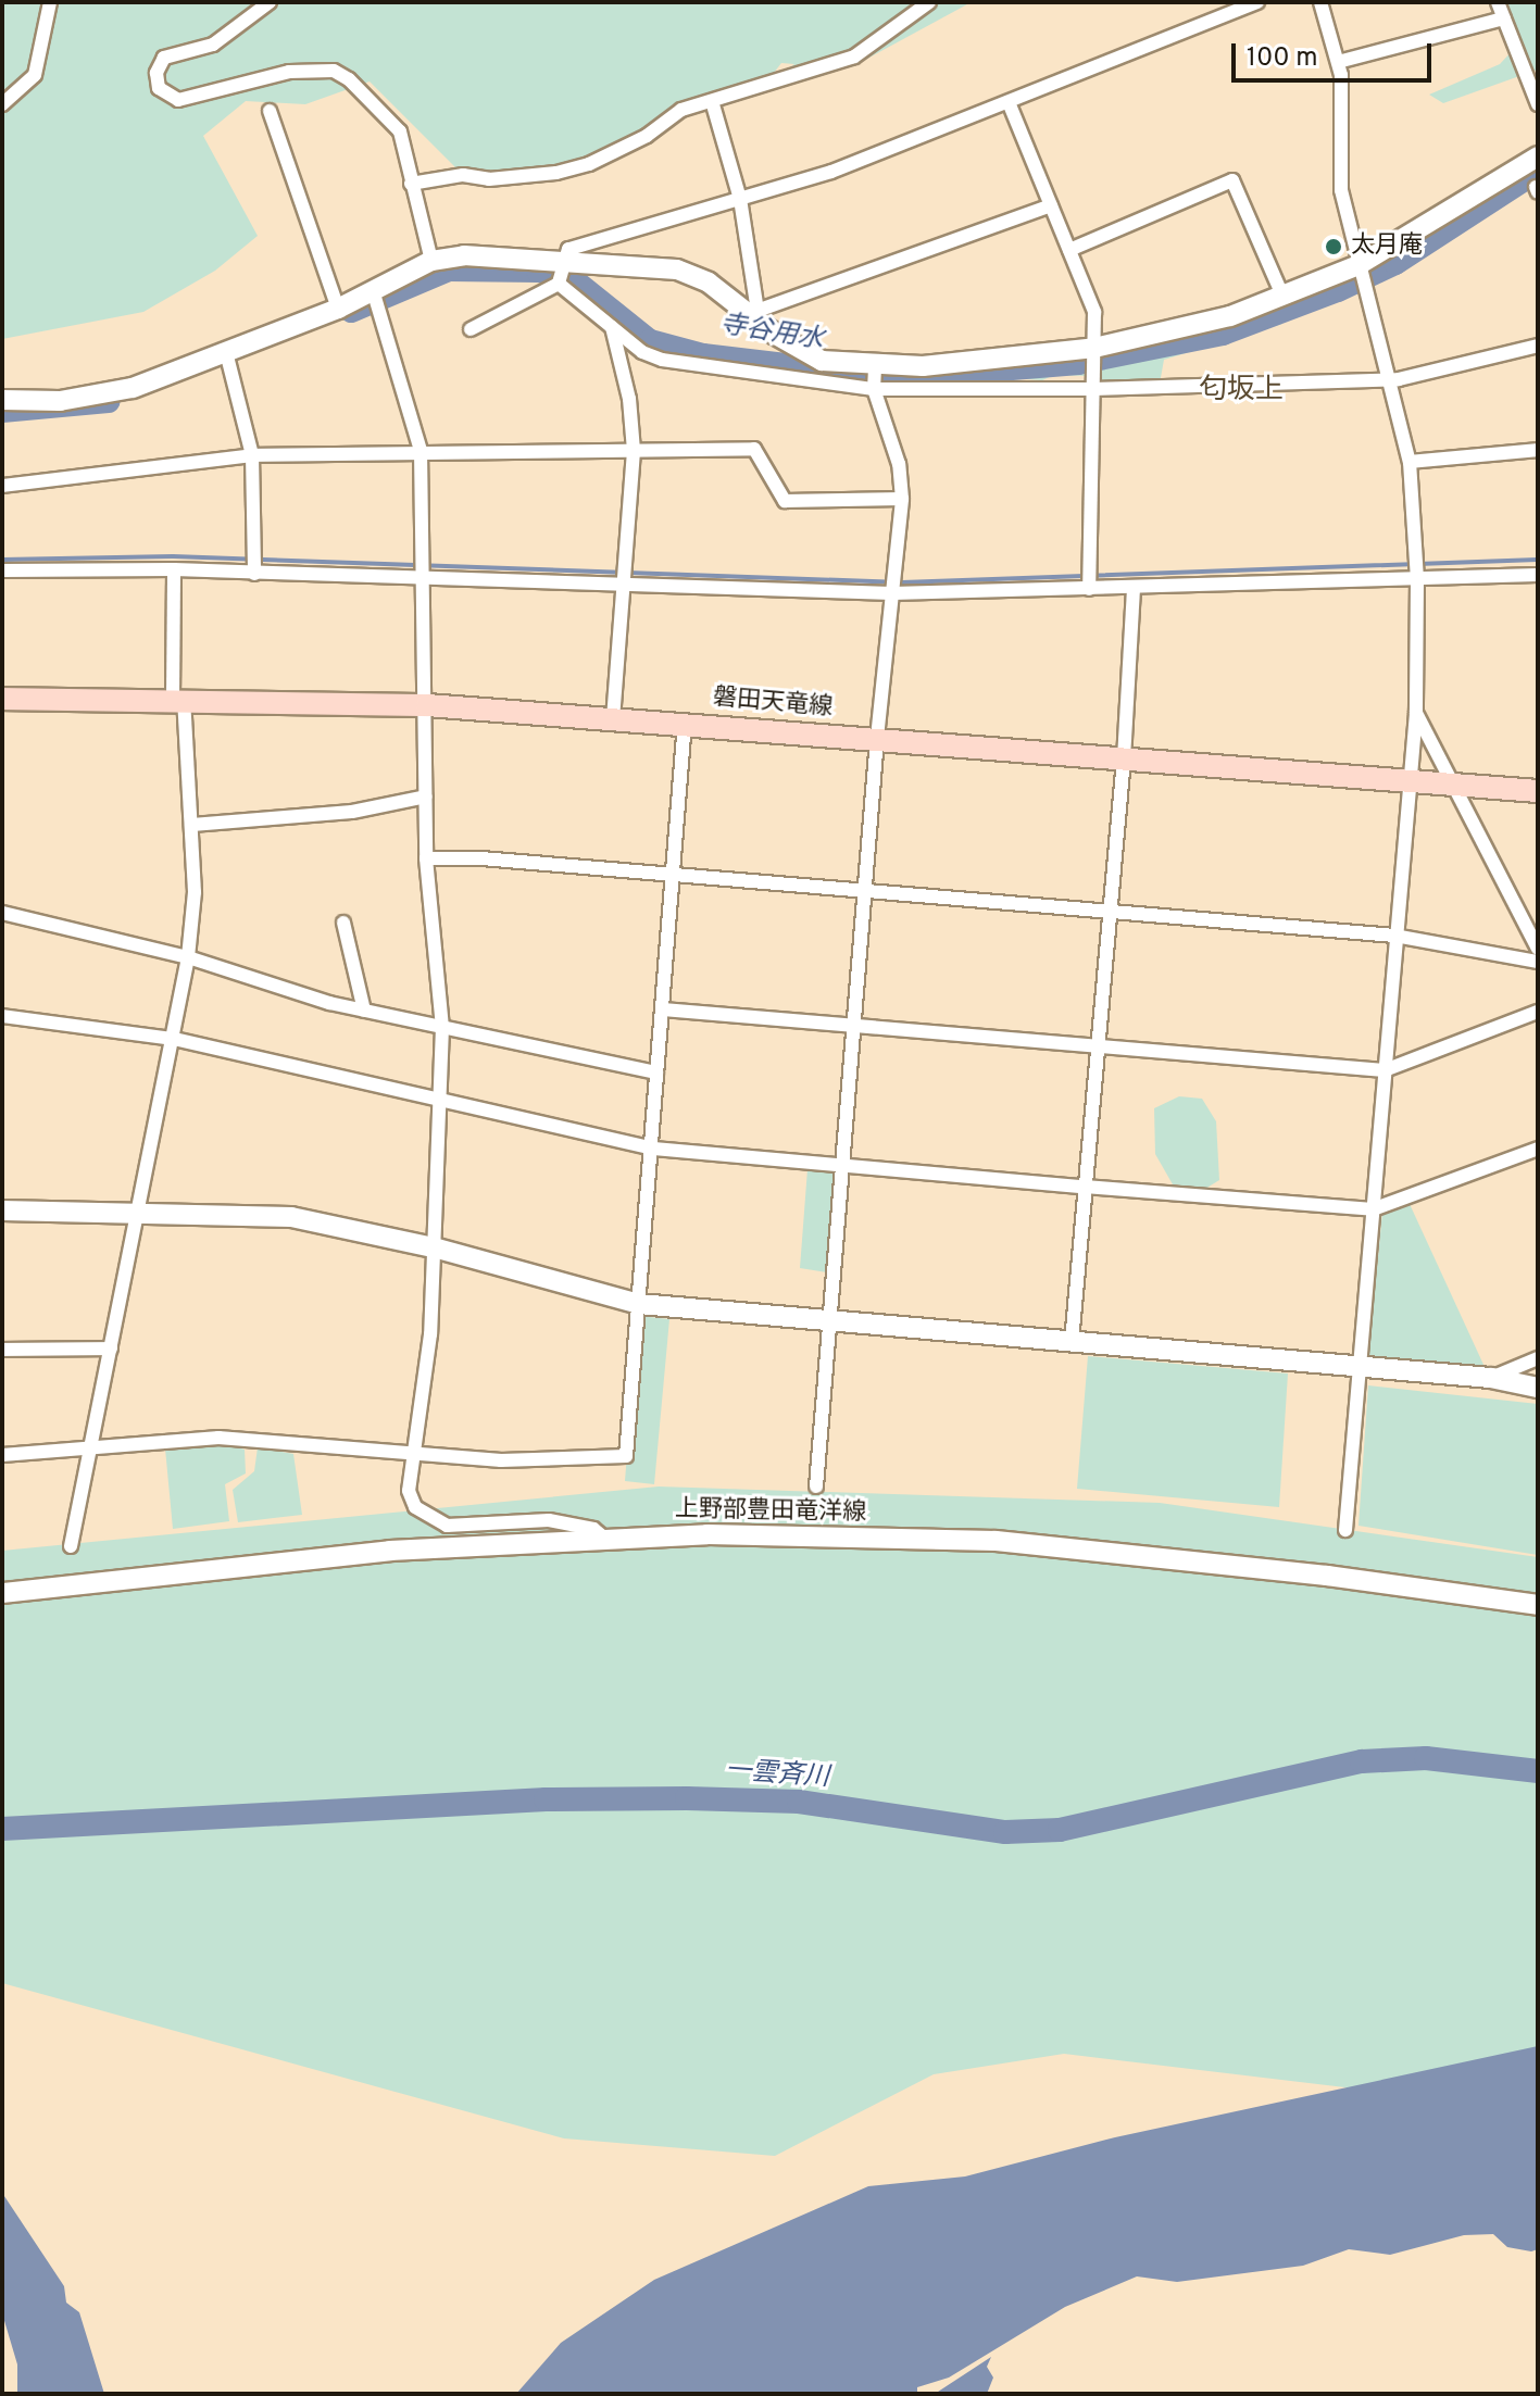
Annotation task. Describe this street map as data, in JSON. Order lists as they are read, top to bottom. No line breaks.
{"streets":{"main road":["磐田天竜線"],"street":["上野部豊田竜洋線"]},"districts":["匂坂上"],"water":["寺谷用水","一雲斉川"],"places":["太月庵"],"scale_bar":"100 m"}
